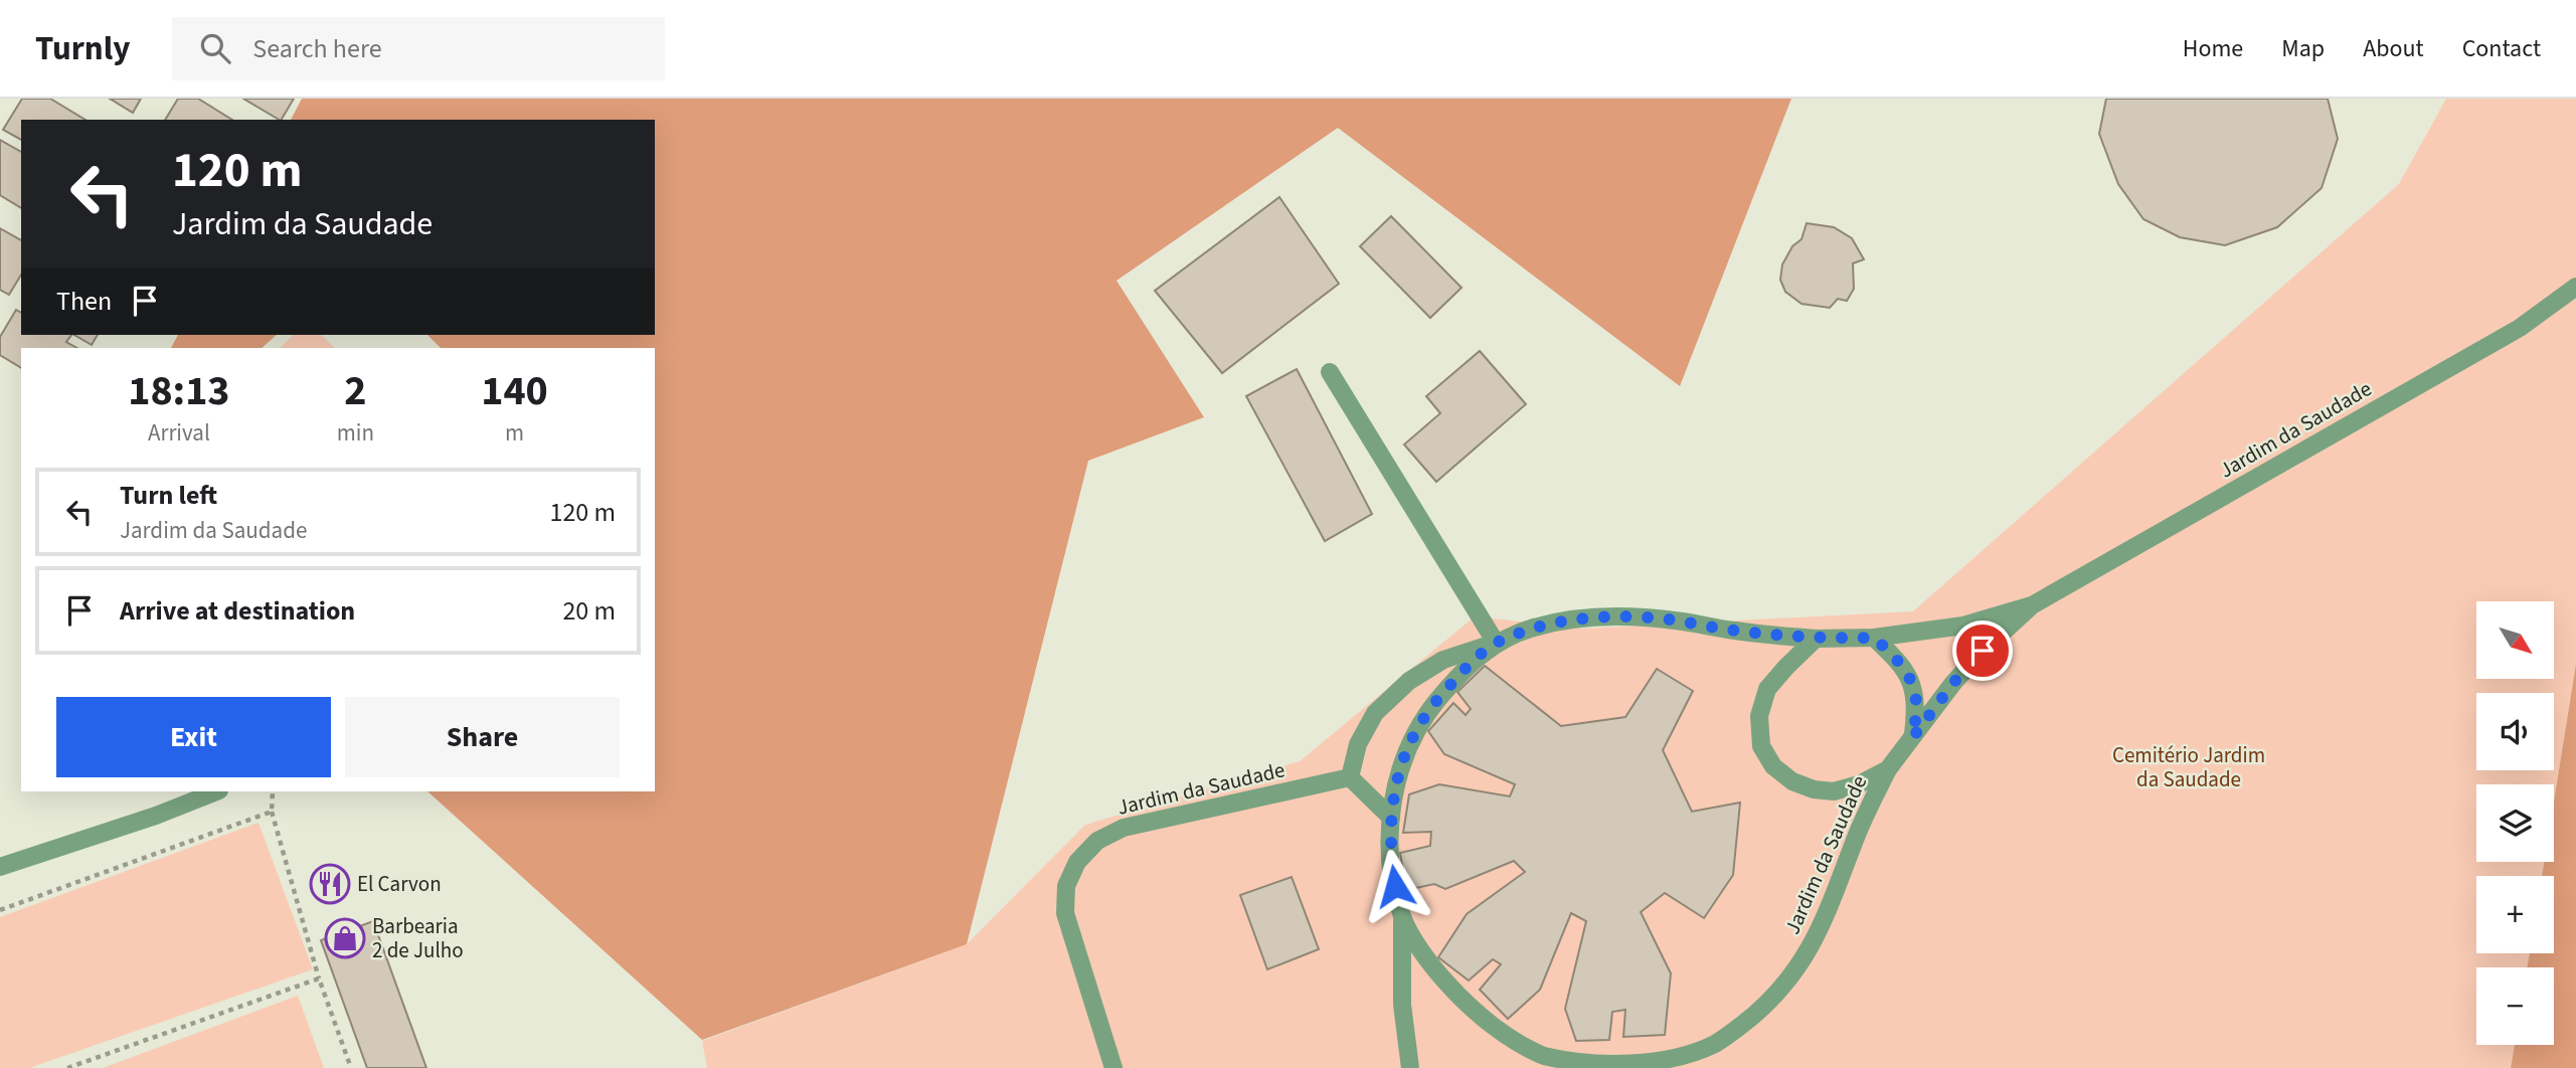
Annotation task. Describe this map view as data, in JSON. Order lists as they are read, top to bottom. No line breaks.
{"streets":{"lane":["Jardim da Saudade"]},"parks":["Cemitério Jardim da Saudade"],"places":{"restaurant":["El Carvon"],"shop":["Barbearia 2 de Julho"]},"north":"bottom right","page":{"header":"Turnly","search":"Search here","nav":["Home","Map","About","Contact"],"turn":["120 m","Jardim da Saudade"],"then":"Then","eta":["18:13","Arrival","2","min","140","m"],"list":[{"name":"Turn left","note":"Jardim da Saudade","value":"120 m"},{"name":"Arrive at destination","value":"20 m"}],"map_buttons":["+","−"],"buttons":["Exit","Share"]}}
